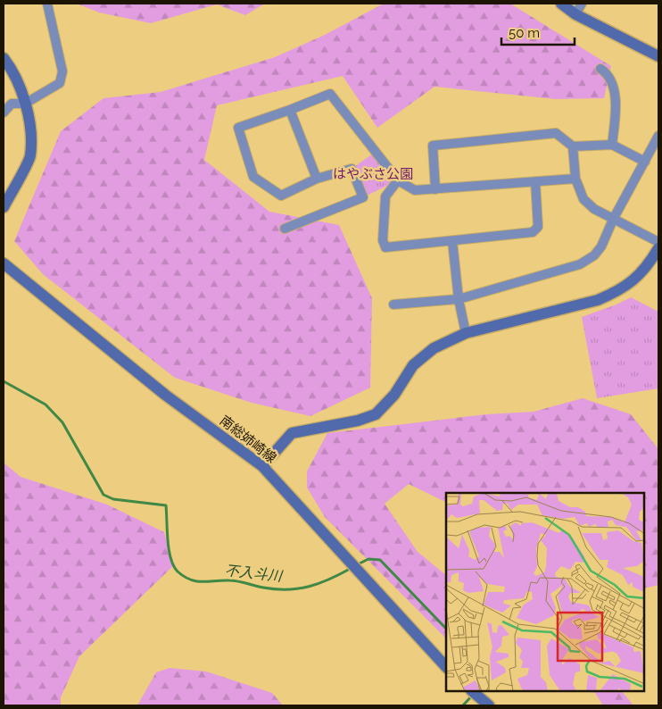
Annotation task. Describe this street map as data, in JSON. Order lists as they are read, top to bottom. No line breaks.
{"streets":{"street":["南総姉崎線"]},"water":["不入斗川"],"parks":["はやぶさ公園"],"scale_bar":"50 m"}
